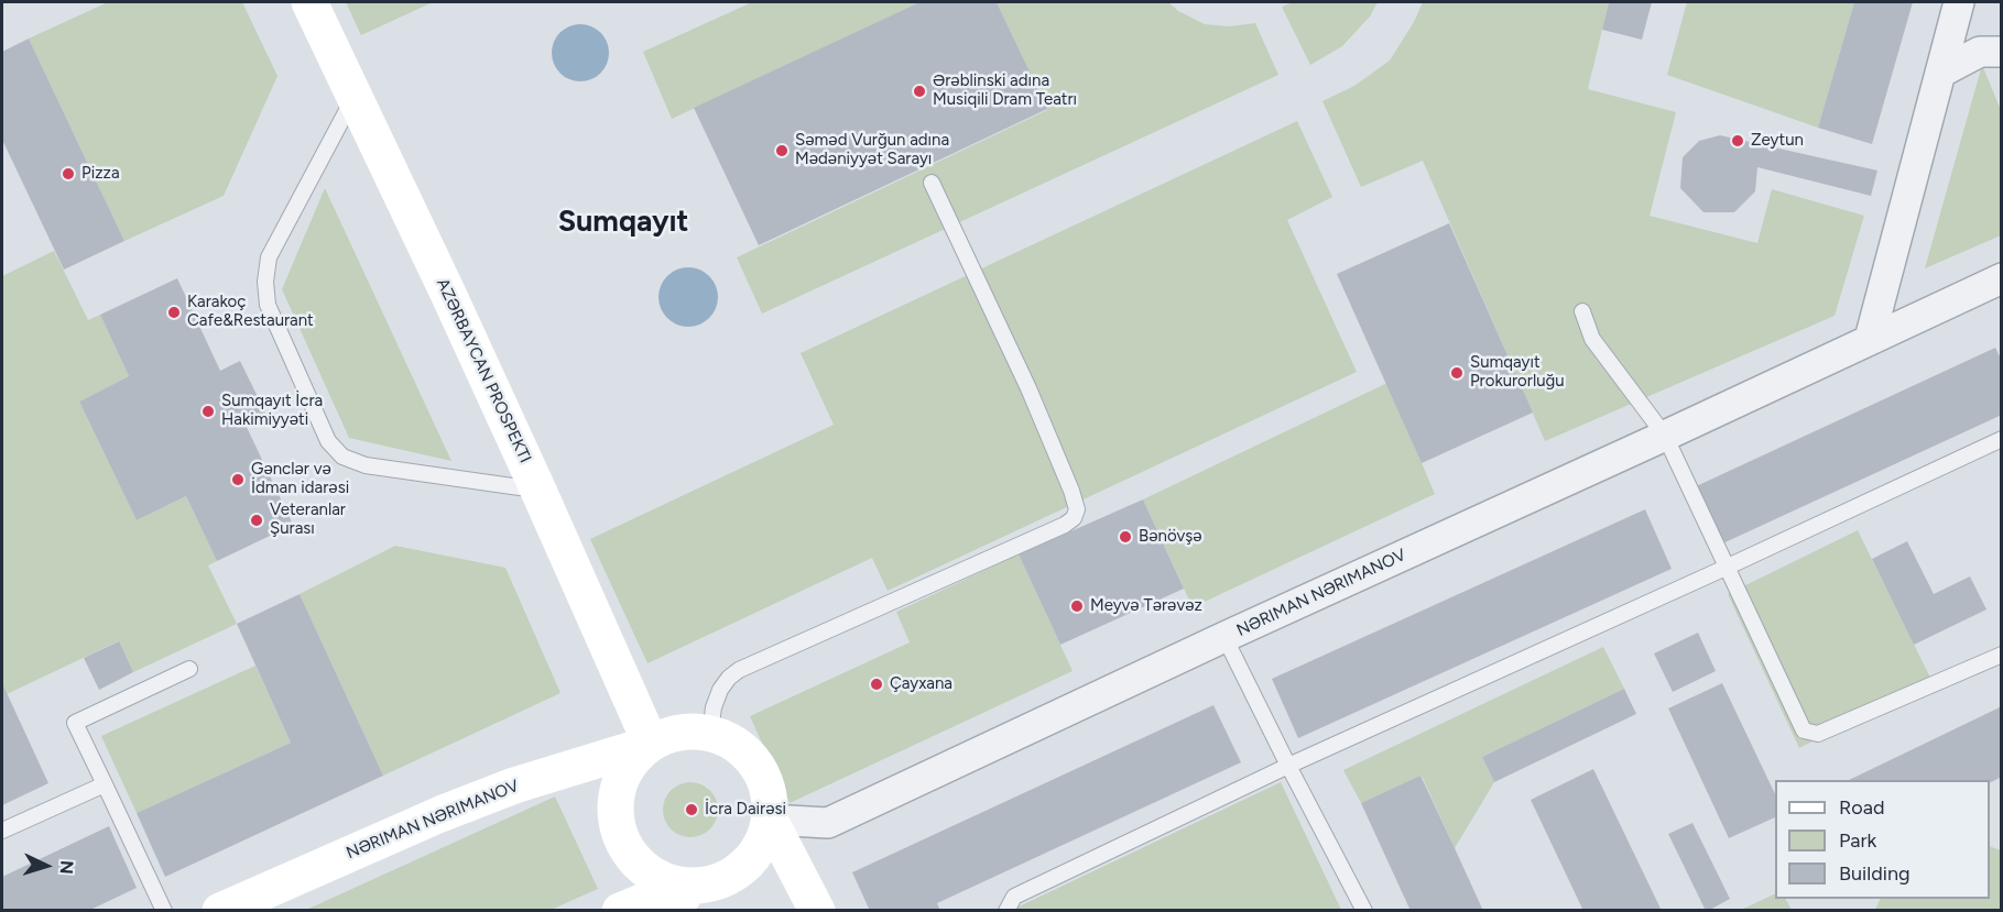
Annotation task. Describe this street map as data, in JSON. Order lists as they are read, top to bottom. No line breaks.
{"streets":{"main road":["AZƏRBAYCAN PROSPEKTI","NƏRIMAN NƏRIMANOV"]},"crossings":[["AZƏRBAYCAN PROSPEKTI","NƏRIMAN NƏRIMANOV"]],"districts":["Sumqayıt"],"places":["Ərəblinski adına Musiqili Dram Teatrı","Zeytun","Səməd Vurğun adına Mədəniyyət Sarayı","Pizza","Karakoç Cafe&Restaurant","Sumqayıt Prokurorluğu","Sumqayıt İcra Hakimiyyəti","Gənclər və İdman idarəsi","Veteranlar Şurası","Bənövşə","Meyvə Tərəvəz","Çayxana","İcra Dairəsi"],"legend":["Road","Park","Building"],"north":"right"}
